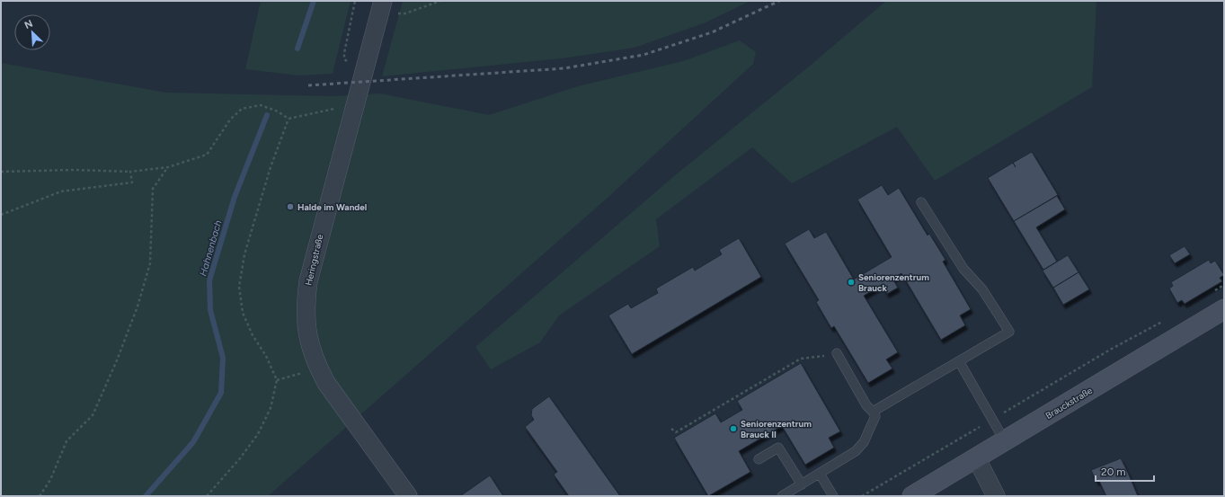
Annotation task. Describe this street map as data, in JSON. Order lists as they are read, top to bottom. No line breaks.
{"streets":{"main road":["Brauckstraße"],"street":["Heringstraße"]},"water":["Hahnenbach"],"places":["Halde im Wandel","Seniorenzentrum Brauck","Seniorenzentrum Brauck II"],"scale_bar":"20 m","north":"top left"}
